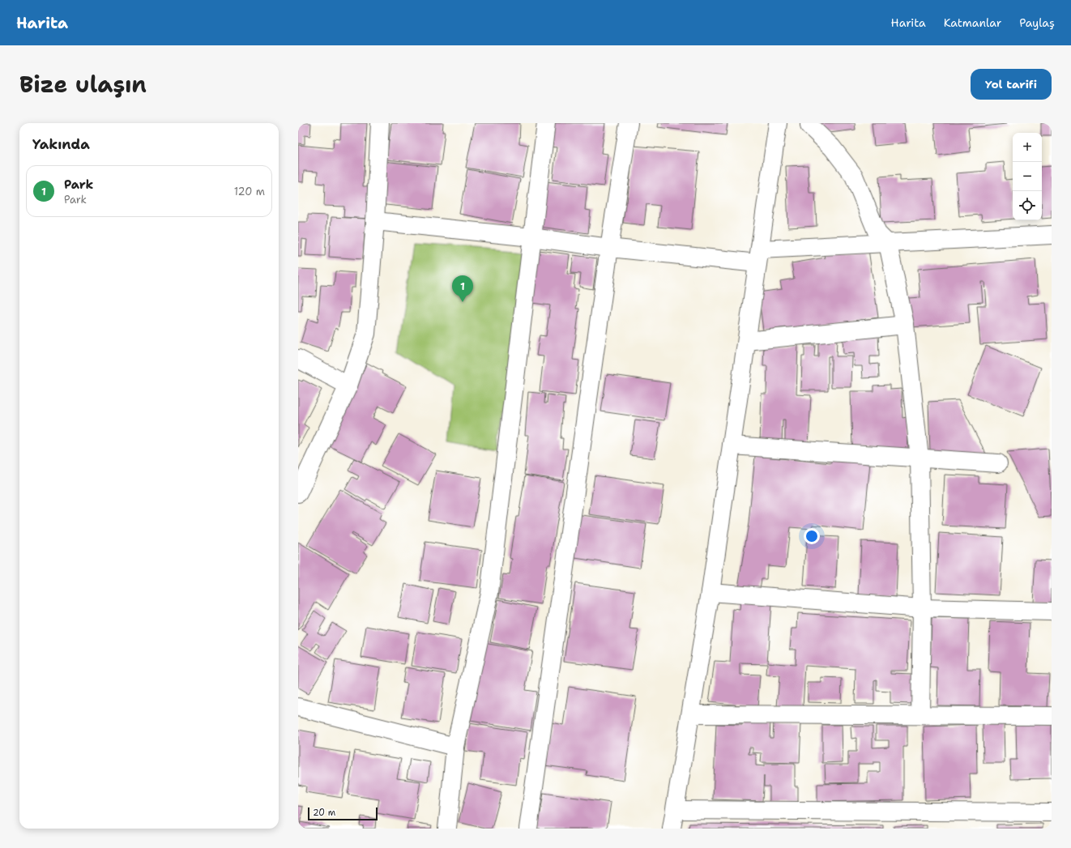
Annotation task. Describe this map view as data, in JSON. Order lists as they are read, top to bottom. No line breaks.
{"scale_bar":"20 m","page":{"header":"Harita","nav":["Harita","Katmanlar","Paylaş"],"title":"Bize ulaşın","buttons":"Yol tarifi","heading":"Yakında","map_buttons":["+","−"],"list":[{"mark":"1","name":"Park","note":"Park","value":"120 m"}],"pins":"1","scale":"20 m"}}
